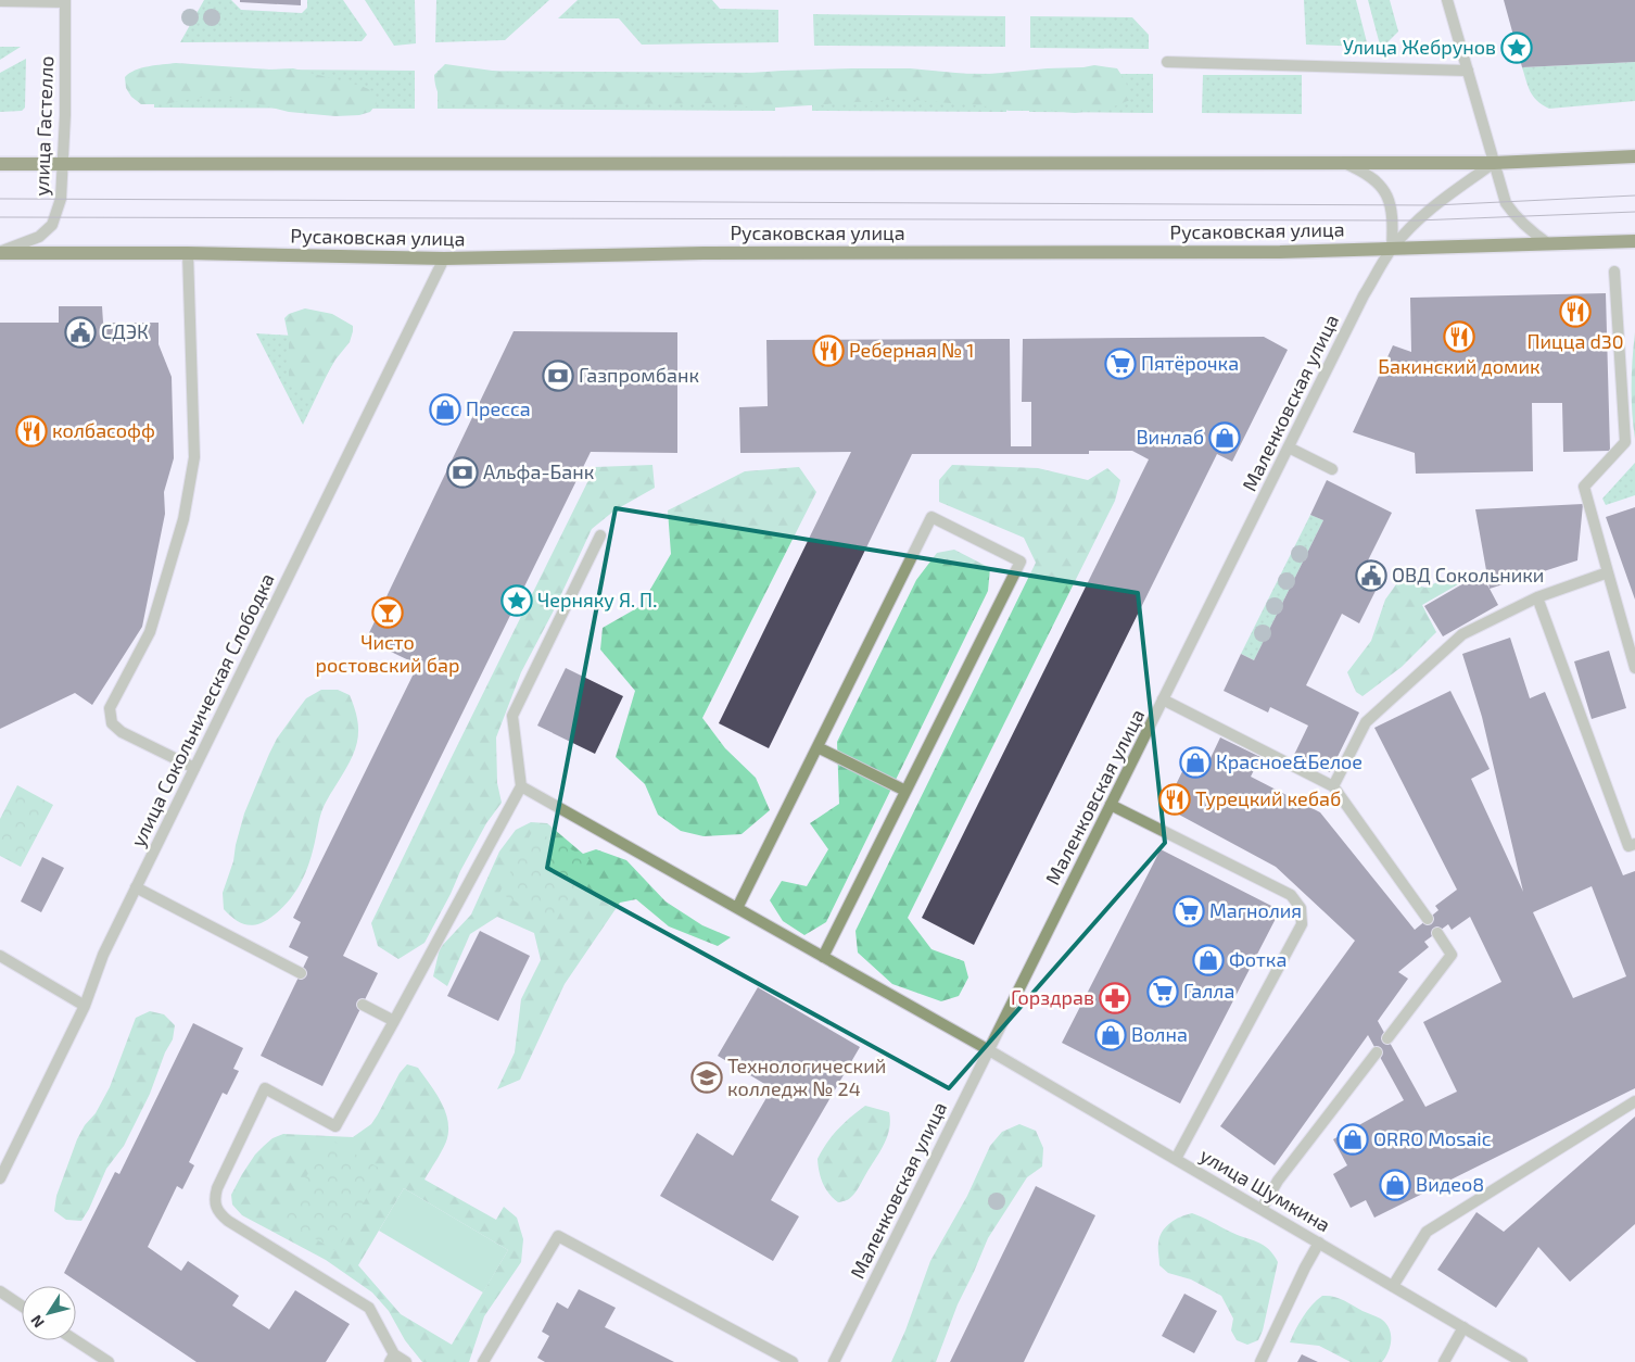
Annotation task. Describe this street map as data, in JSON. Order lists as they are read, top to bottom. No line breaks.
{"streets":{"main road":["Русаковская улица"],"street":["улица Гастелло","Маленковская улица","улица Сокольническая Слободка","улица Шумкина"]},"crossings":[["улица Гастелло","Русаковская улица"],["Русаковская улица","Маленковская улица"],["Русаковская улица","улица Сокольническая Слободка"],["Маленковская улица","улица Шумкина"]],"places":{"place":["Улица Жебрунов","Черняку Я. П."],"restaurant":["Пицца d30","Бакинский домик","Реберная № 1","колбасофф","Турецкий кебаб"],"public building":["СДЭК","ОВД Сокольники"],"supermarket":["Пятёрочка","Магнолия","Галла"],"bank":["Газпромбанк","Альфа-Банк"],"shop":["Пресса","Винлаб","Красное&Белое","Фотка","Волна","ORRO Mosaic","Видео8"],"bar":["Чисто ростовский бар"],"pharmacy":["Горздрав"],"school or university":["Технологический колледж № 24"]},"north":"bottom left"}
